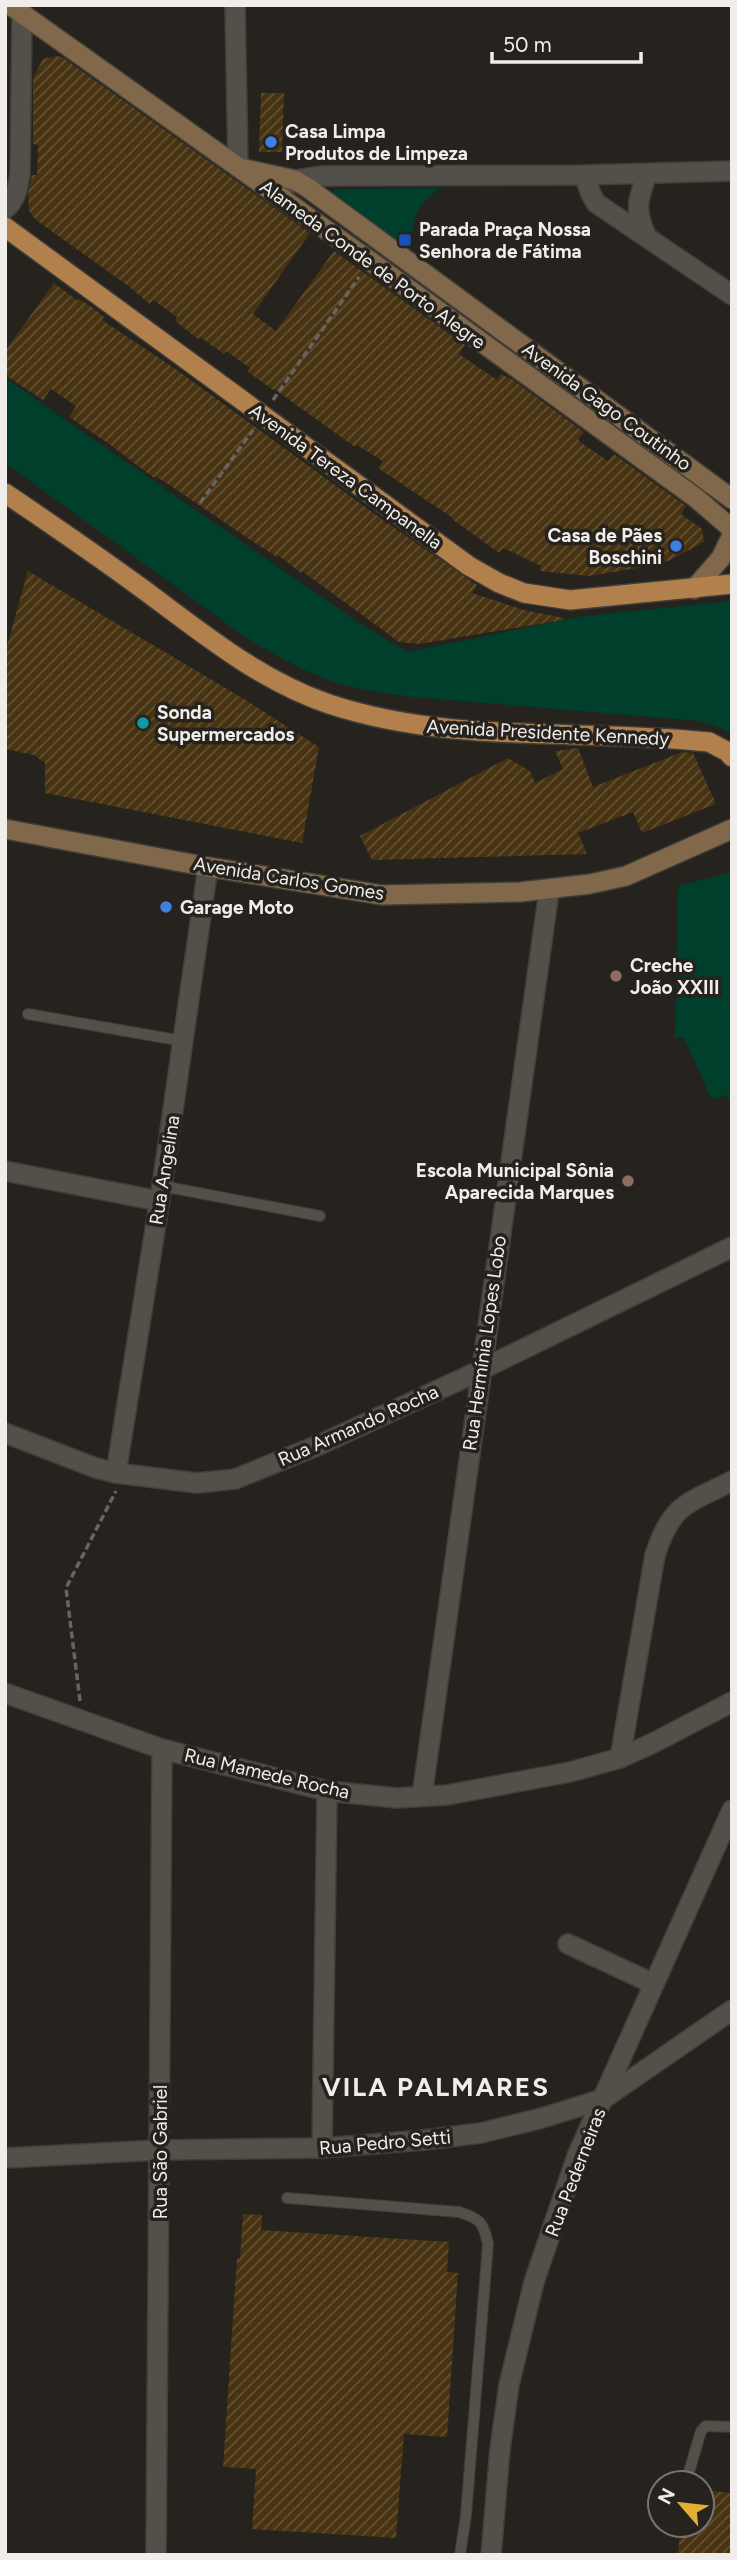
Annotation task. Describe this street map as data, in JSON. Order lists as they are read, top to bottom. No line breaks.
{"streets":{"main road":["Alameda Conde de Porto Alegre","Avenida Gago Coutinho","Avenida Tereza Campanella","Avenida Presidente Kennedy","Avenida Carlos Gomes"],"street":["Rua Angelina","Rua Hermínia Lopes Lobo","Rua Armando Rocha","Rua Mamede Rocha","Rua Pedro Setti","Rua São Gabriel","Rua Pederneiras"]},"crossings":[["Alameda Conde de Porto Alegre","Avenida Gago Coutinho"],["Avenida Carlos Gomes","Rua Angelina"],["Avenida Carlos Gomes","Rua Hermínia Lopes Lobo"],["Rua Angelina","Rua Armando Rocha"],["Rua Hermínia Lopes Lobo","Rua Armando Rocha"],["Rua Hermínia Lopes Lobo","Rua Mamede Rocha"],["Rua Mamede Rocha","Rua São Gabriel"],["Rua Pedro Setti","Rua São Gabriel"],["Rua Pedro Setti","Rua Pederneiras"]],"districts":["VILA PALMARES"],"places":{"other":["Casa Limpa Produtos de Limpeza","Casa de Pães Boschini","Sonda Supermercados","Garage Moto","Creche João XXIII","Escola Municipal Sônia Aparecida Marques"],"transit":["Parada Praça Nossa Senhora de Fátima"]},"scale_bar":"50 m","north":"top left"}
